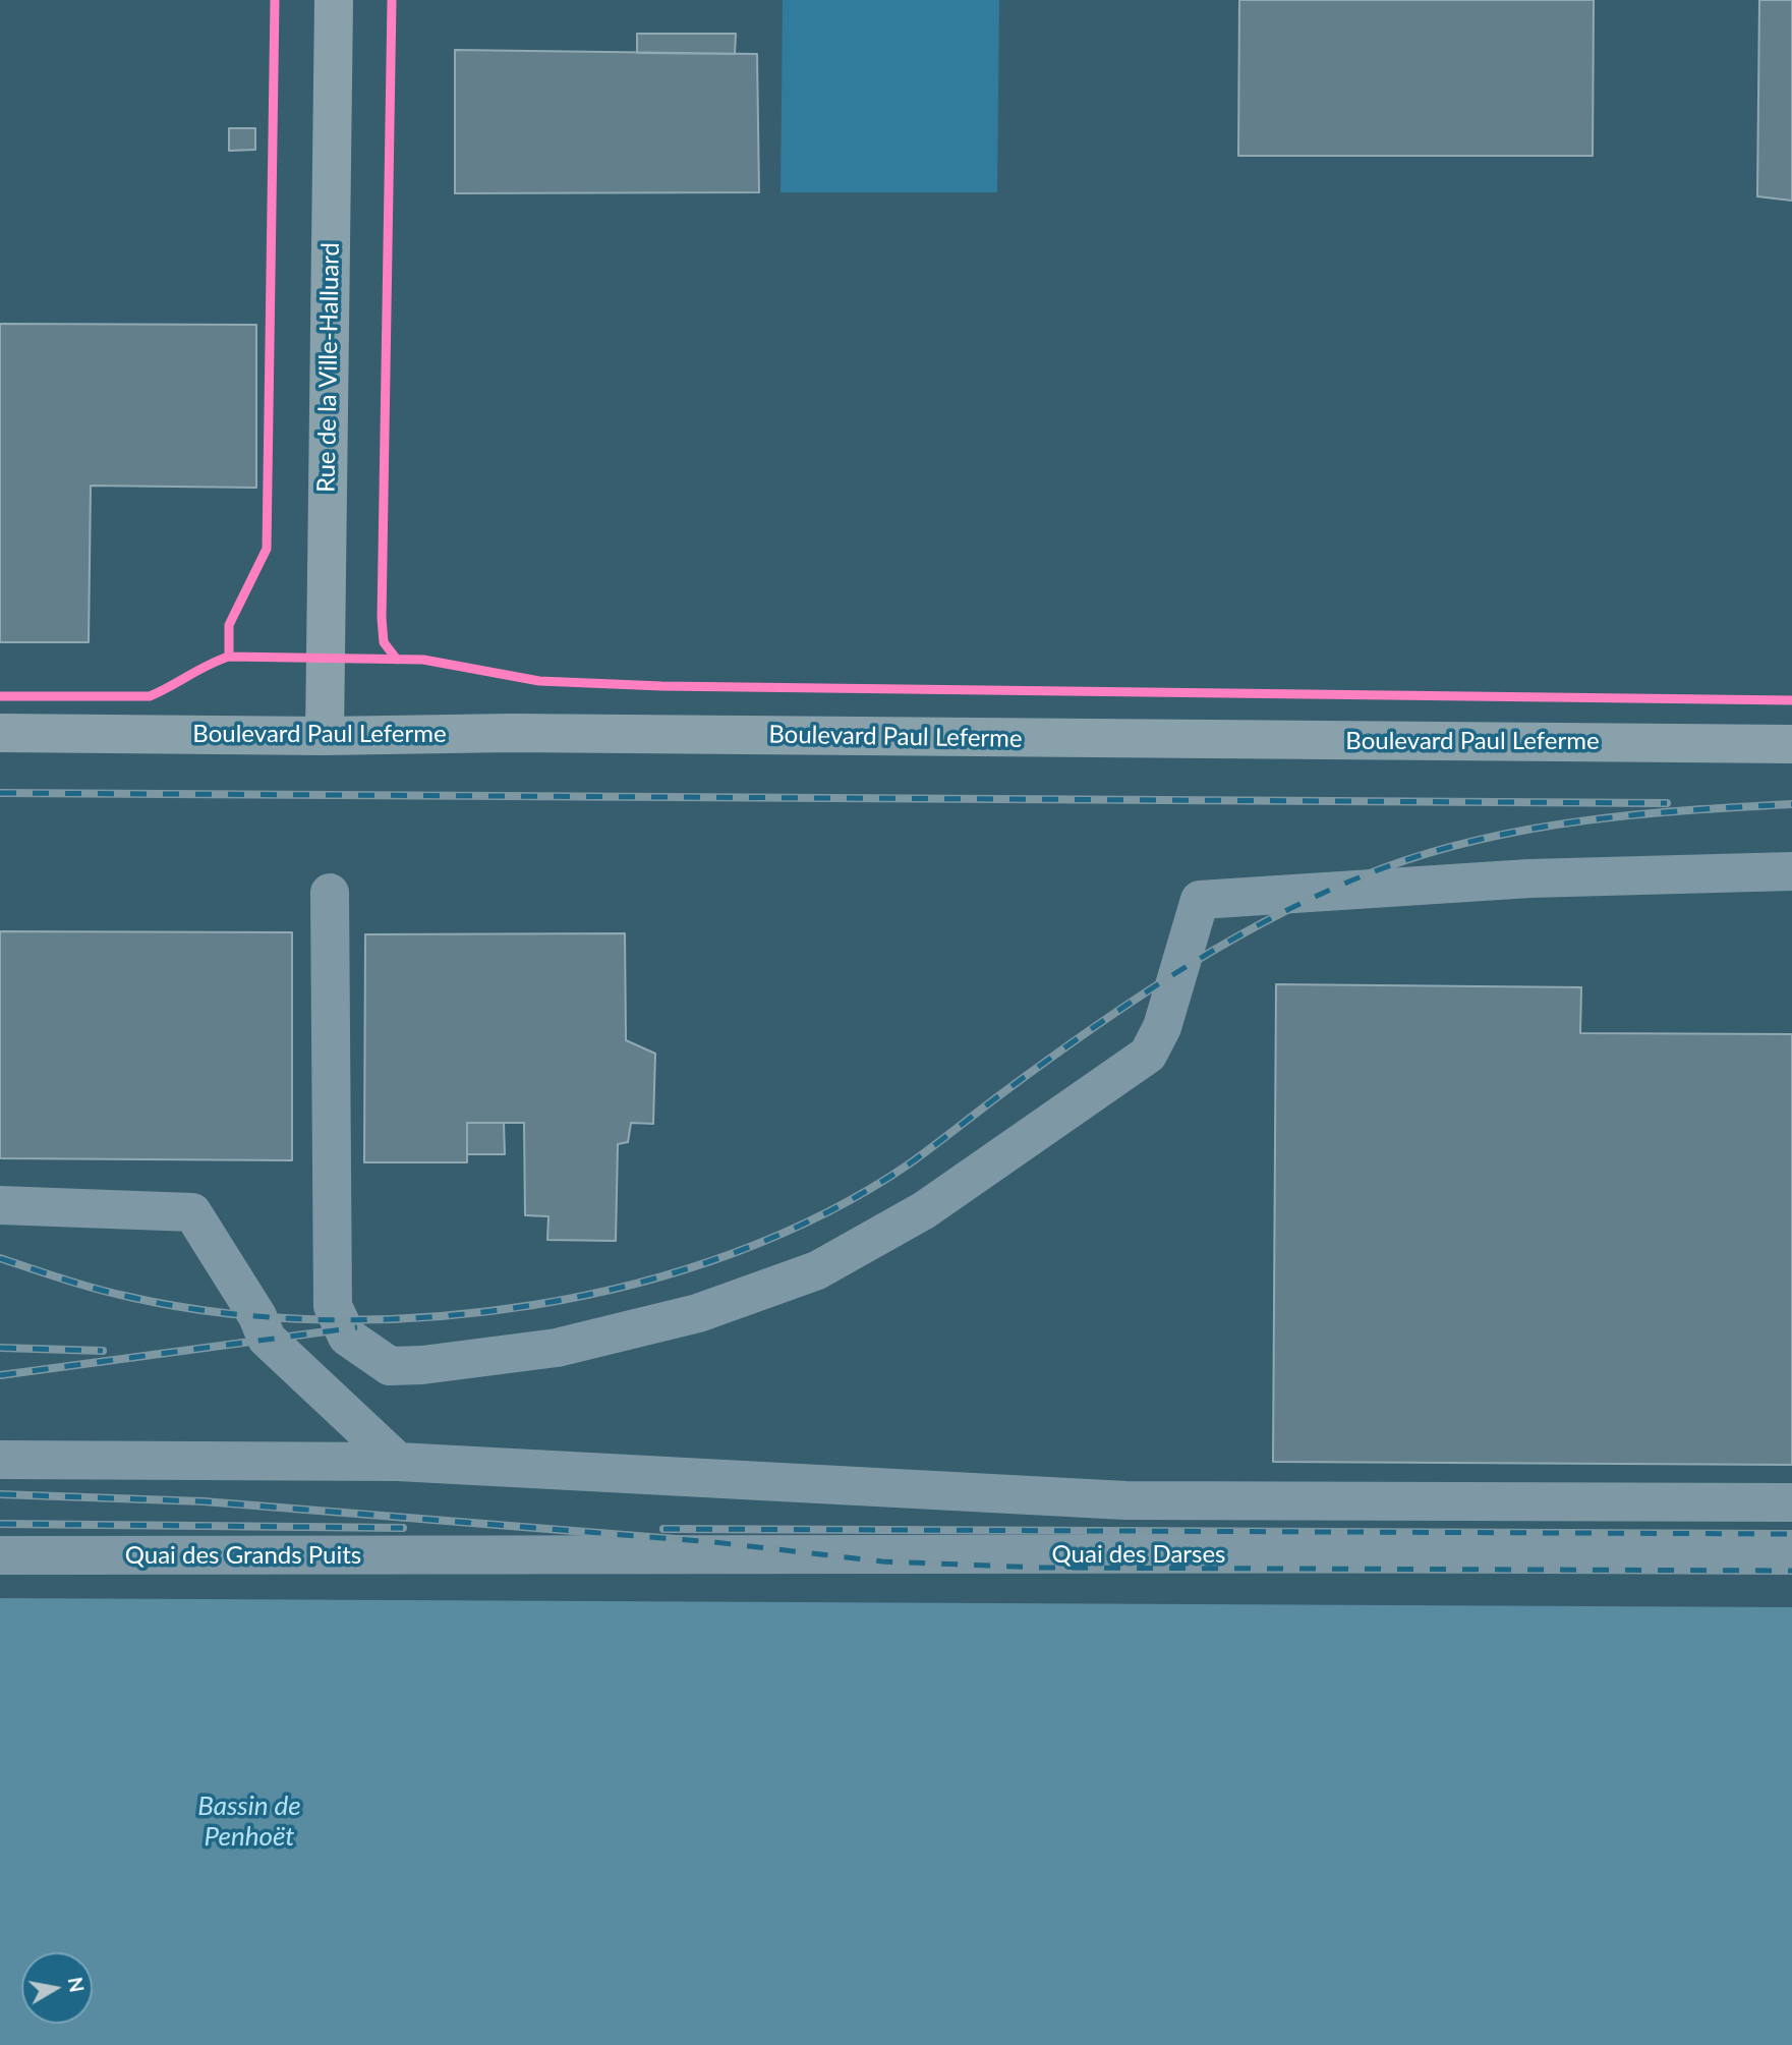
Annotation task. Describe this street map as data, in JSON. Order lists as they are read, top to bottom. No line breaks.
{"streets":{"main road":["Rue de la Ville-Halluard","Boulevard Paul Leferme"],"lane":["Quai des Darses","Quai des Grands Puits"]},"crossings":[["Rue de la Ville-Halluard","Boulevard Paul Leferme"],["Quai des Darses","Quai des Grands Puits"]],"water":["Bassin de Penhoët"],"north":"right"}
